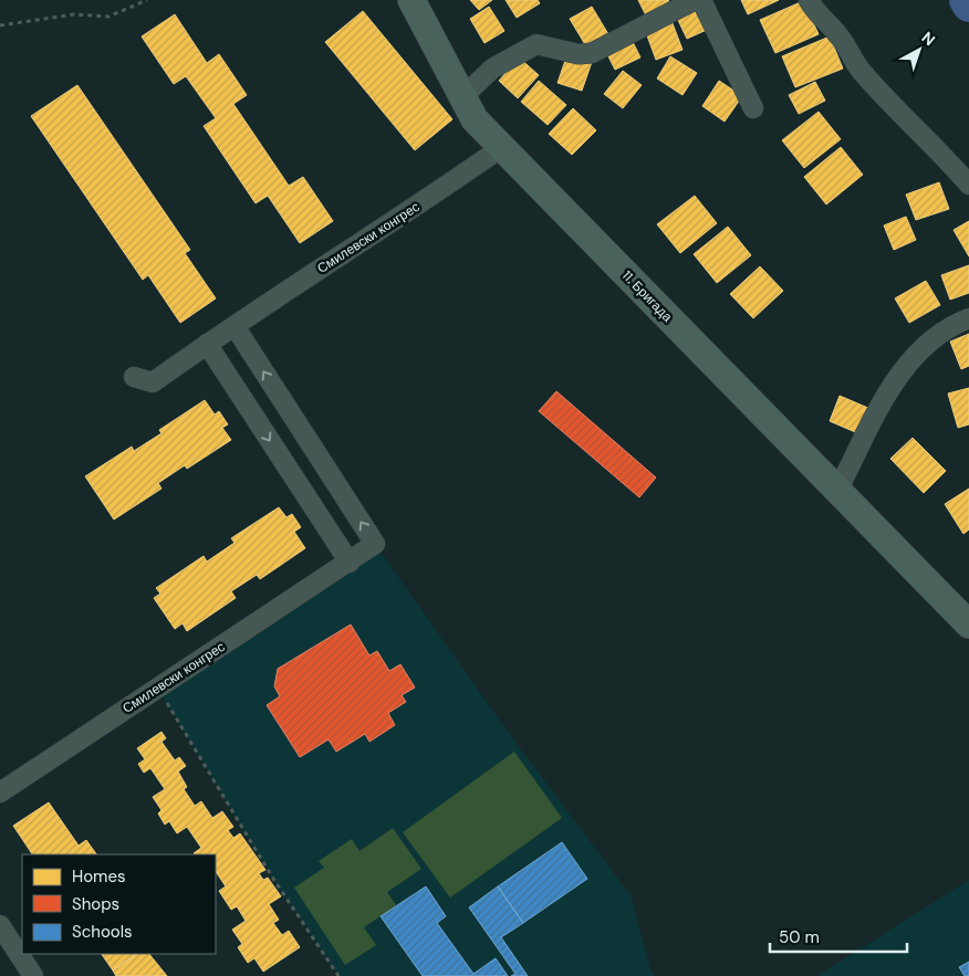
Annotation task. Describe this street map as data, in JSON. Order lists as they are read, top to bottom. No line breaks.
{"streets":{"main road":["11. Бригада"],"street":["Смилевски конгрес"]},"crossings":[["Смилевски конгрес","11. Бригада"]],"legend":["Homes","Shops","Schools"],"scale_bar":"50 m","north":"top right"}
